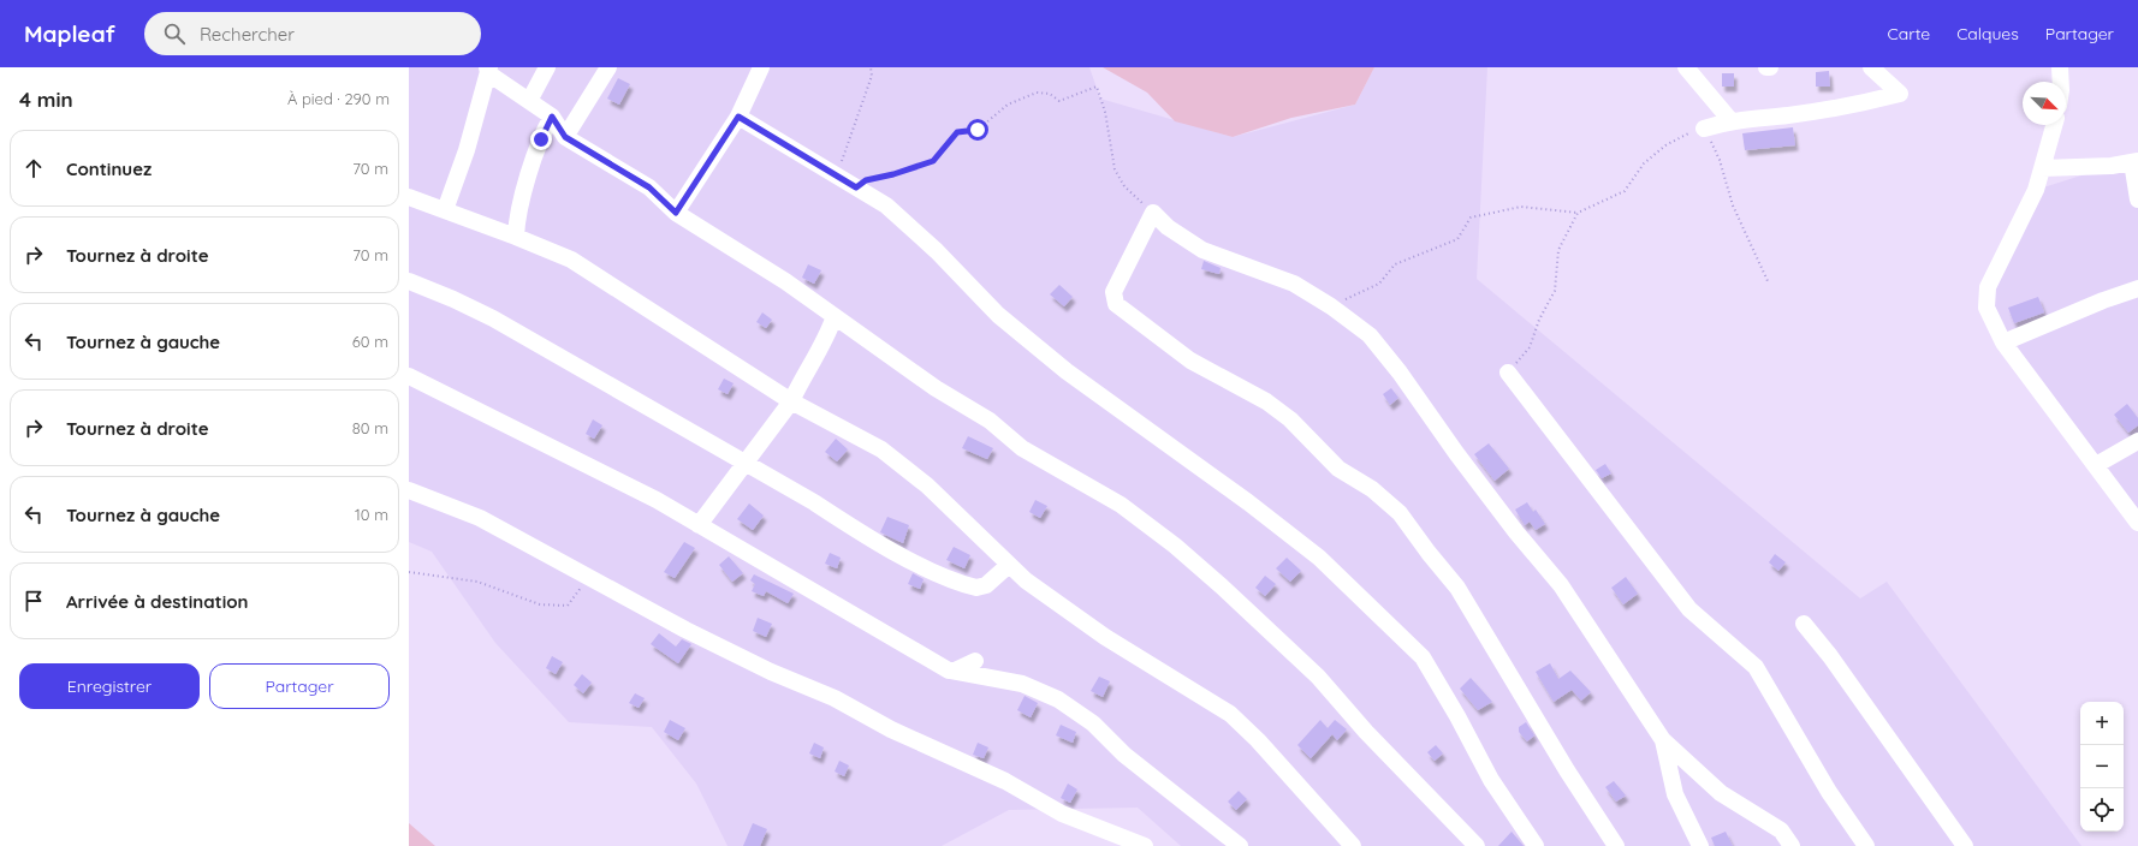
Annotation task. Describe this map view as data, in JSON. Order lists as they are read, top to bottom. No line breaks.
{"north":"bottom right","page":{"header":"Mapleaf","search":"Rechercher","nav":["Carte","Calques","Partager"],"heading":["4 min","À pied · 290 m"],"list":[["Continuez","70 m"],["Tournez à droite","70 m"],["Tournez à gauche","60 m"],["Tournez à droite","80 m"],["Tournez à gauche","10 m"],"Arrivée à destination"],"buttons":["Enregistrer","Partager"],"map_buttons":["+","−"]}}
